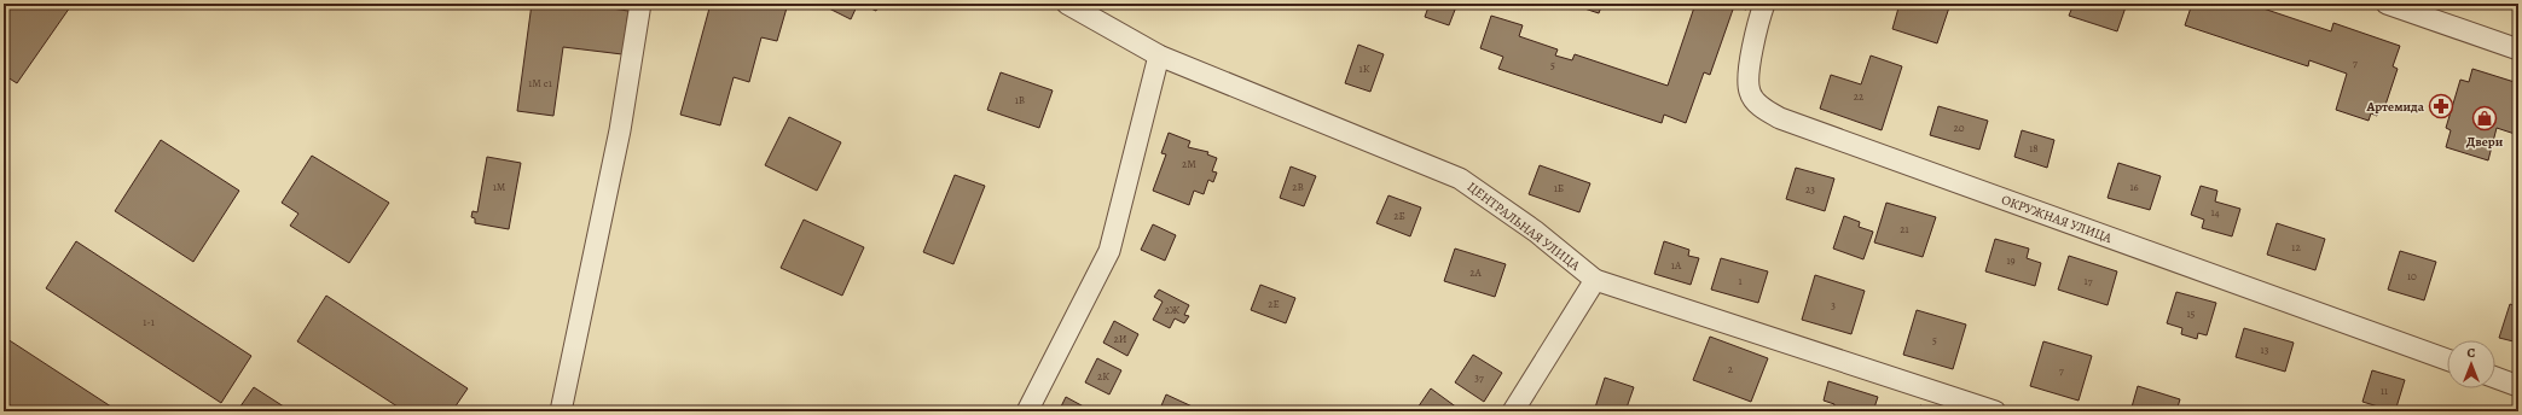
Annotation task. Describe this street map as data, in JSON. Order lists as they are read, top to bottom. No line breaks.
{"streets":{"street":["ОКРУЖНАЯ УЛИЦА","ЦЕНТРАЛЬНАЯ УЛИЦА"]},"places":{"pharmacy":["Артемида"],"shop":["Двери"]},"house_numbers":["7","5","1К","1М с1","22","1В","20","18","2М","1М","2В","16","1Б","23","14","2Б","21","12","19","1А","2А","10","1","17","2Е","3","2Ж","15","1-1","2И","5","13","2","7","2К","37","11"],"north":"top"}
